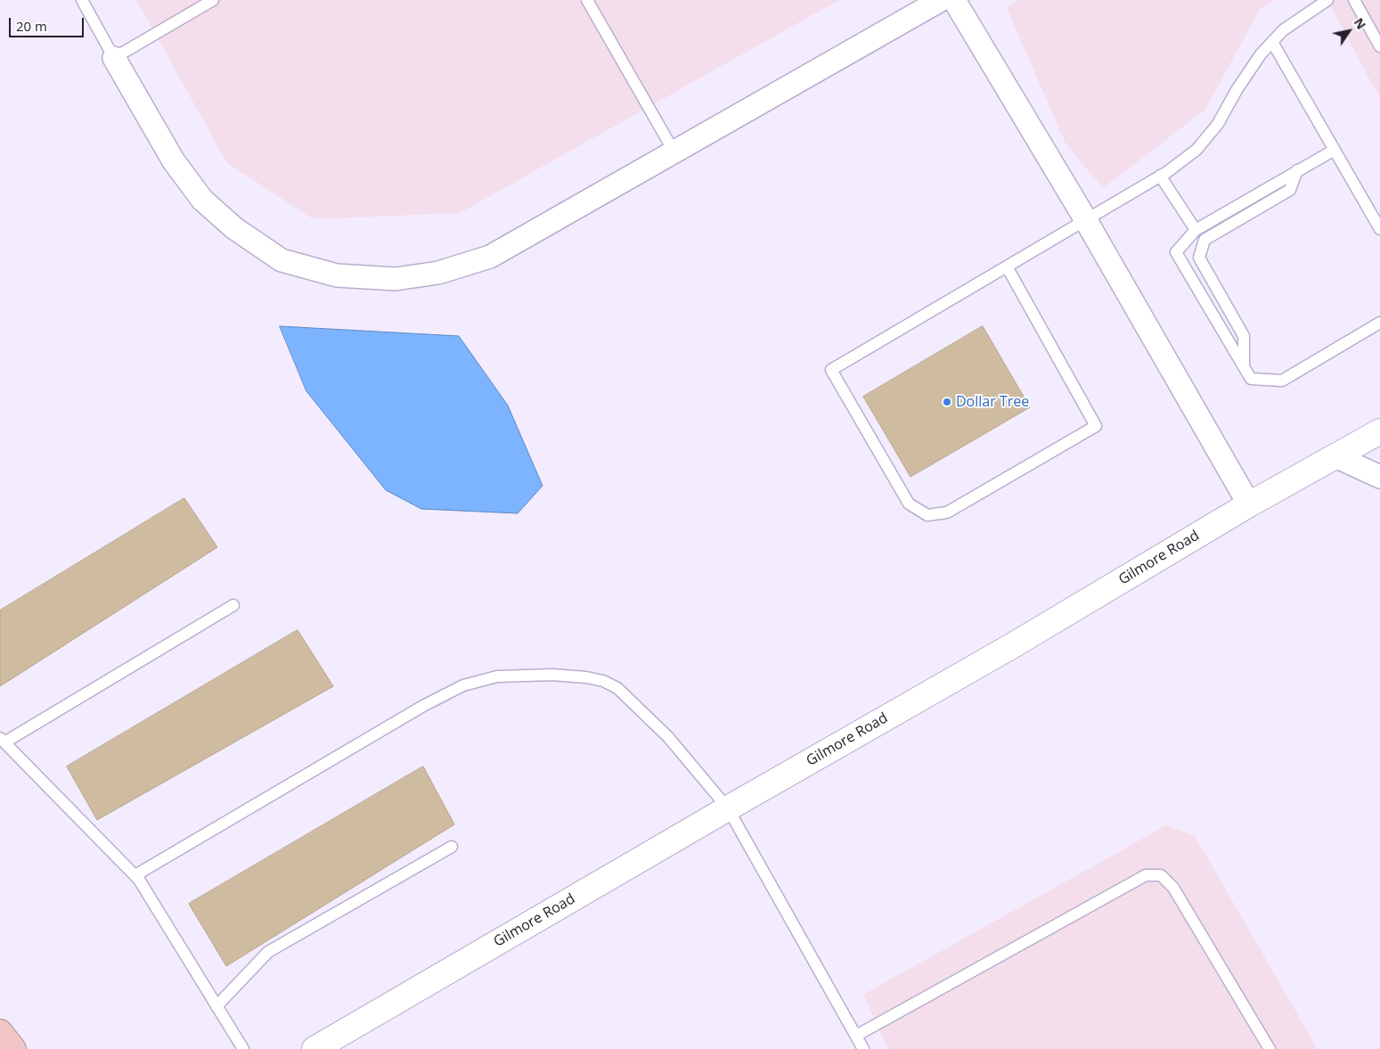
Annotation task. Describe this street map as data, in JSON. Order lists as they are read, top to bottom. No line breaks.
{"streets":{"street":["Gilmore Road"]},"places":["Dollar Tree"],"scale_bar":"20 m","north":"top right"}
